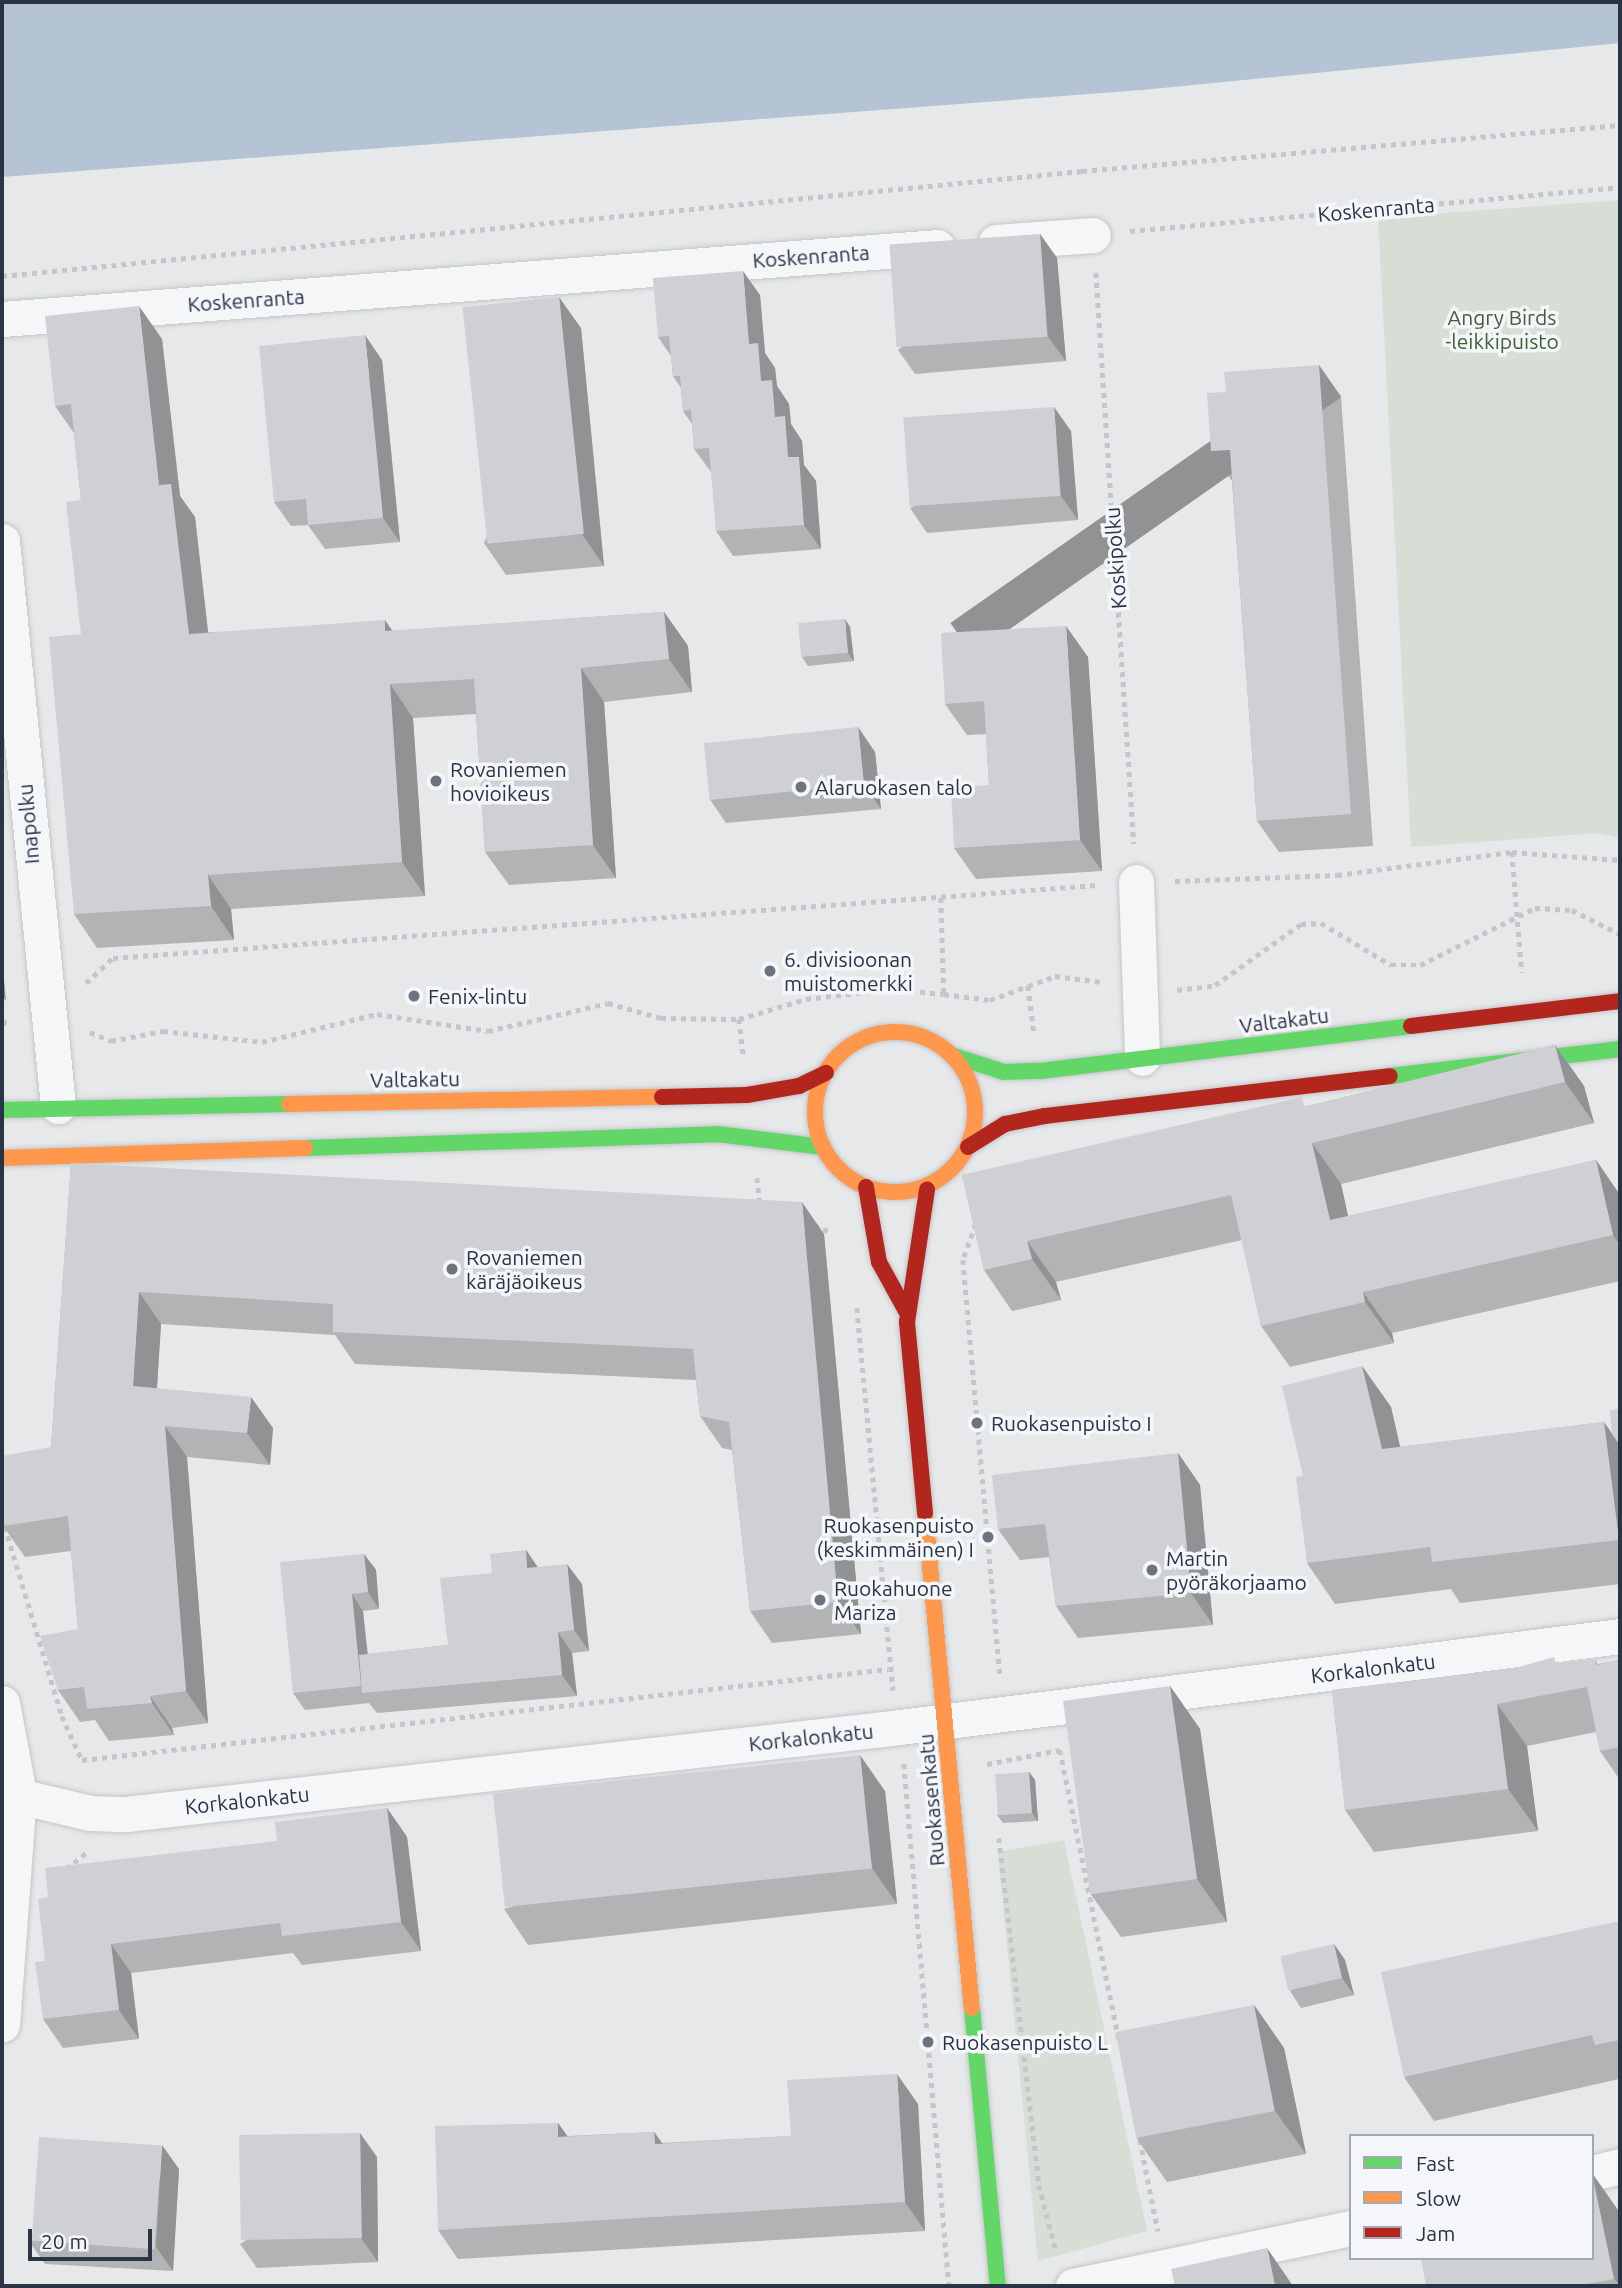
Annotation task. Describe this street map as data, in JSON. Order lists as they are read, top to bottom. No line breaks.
{"streets":{"street":["Koskenranta","Inapolku","Valtakatu","Korkalonkatu","Ruokasenkatu"],"path":["Koskipolku"]},"crossings":[["Koskenranta","Koskipolku"],["Inapolku","Valtakatu"],["Valtakatu","Ruokasenkatu"],["Korkalonkatu","Ruokasenkatu"]],"parks":["Angry Birds -leikkipuisto"],"places":["Rovaniemen hovioikeus","Alaruokasen talo","6. divisioonan muistomerkki","Fenix-lintu","Rovaniemen käräjäoikeus","Ruokasenpuisto I","Ruokasenpuisto (keskimmäinen) I","Martin pyöräkorjaamo","Ruokahuone Mariza","Ruokasenpuisto L"],"legend":["Fast","Slow","Jam"],"scale_bar":"20 m"}
